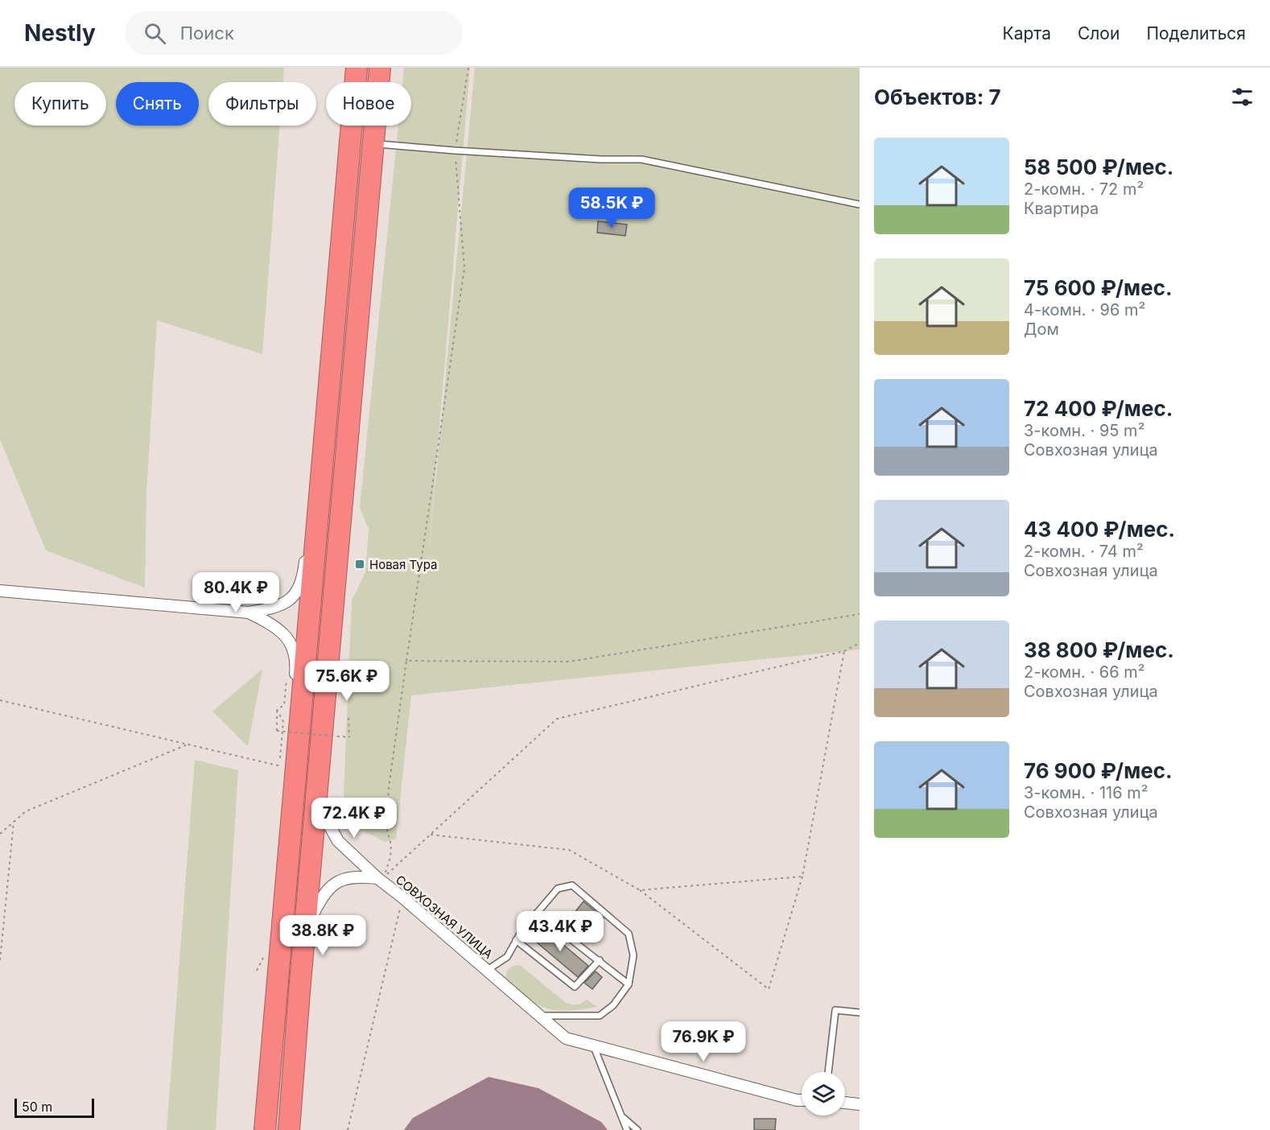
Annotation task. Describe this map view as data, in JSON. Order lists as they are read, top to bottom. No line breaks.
{"streets":{"street":["СОВХОЗНАЯ УЛИЦА"]},"places":{"transit":["Новая Тура"]},"scale_bar":"50 m","page":{"header":"Nestly","search":"Поиск","nav":["Карта","Слои","Поделиться"],"heading":"Объектов: 7","chip":["Купить","Снять","Фильтры","Новое"],"list":[{"name":"58 500 ₽/мес.","note":"2-комн. · 72 m² · Квартира"},{"name":"75 600 ₽/мес.","note":"4-комн. · 96 m² · Дом"},{"name":"72 400 ₽/мес.","note":"3-комн. · 95 m² · Совхозная улица"},{"name":"43 400 ₽/мес.","note":"2-комн. · 74 m² · Совхозная улица"},{"name":"38 800 ₽/мес.","note":"2-комн. · 66 m² · Совхозная улица"},{"name":"76 900 ₽/мес.","note":"3-комн. · 116 m² · Совхозная улица"}],"price":["58.5K ₽","80.4K ₽","75.6K ₽","72.4K ₽","43.4K ₽","38.8K ₽","76.9K ₽"],"scale":"50 m"}}
